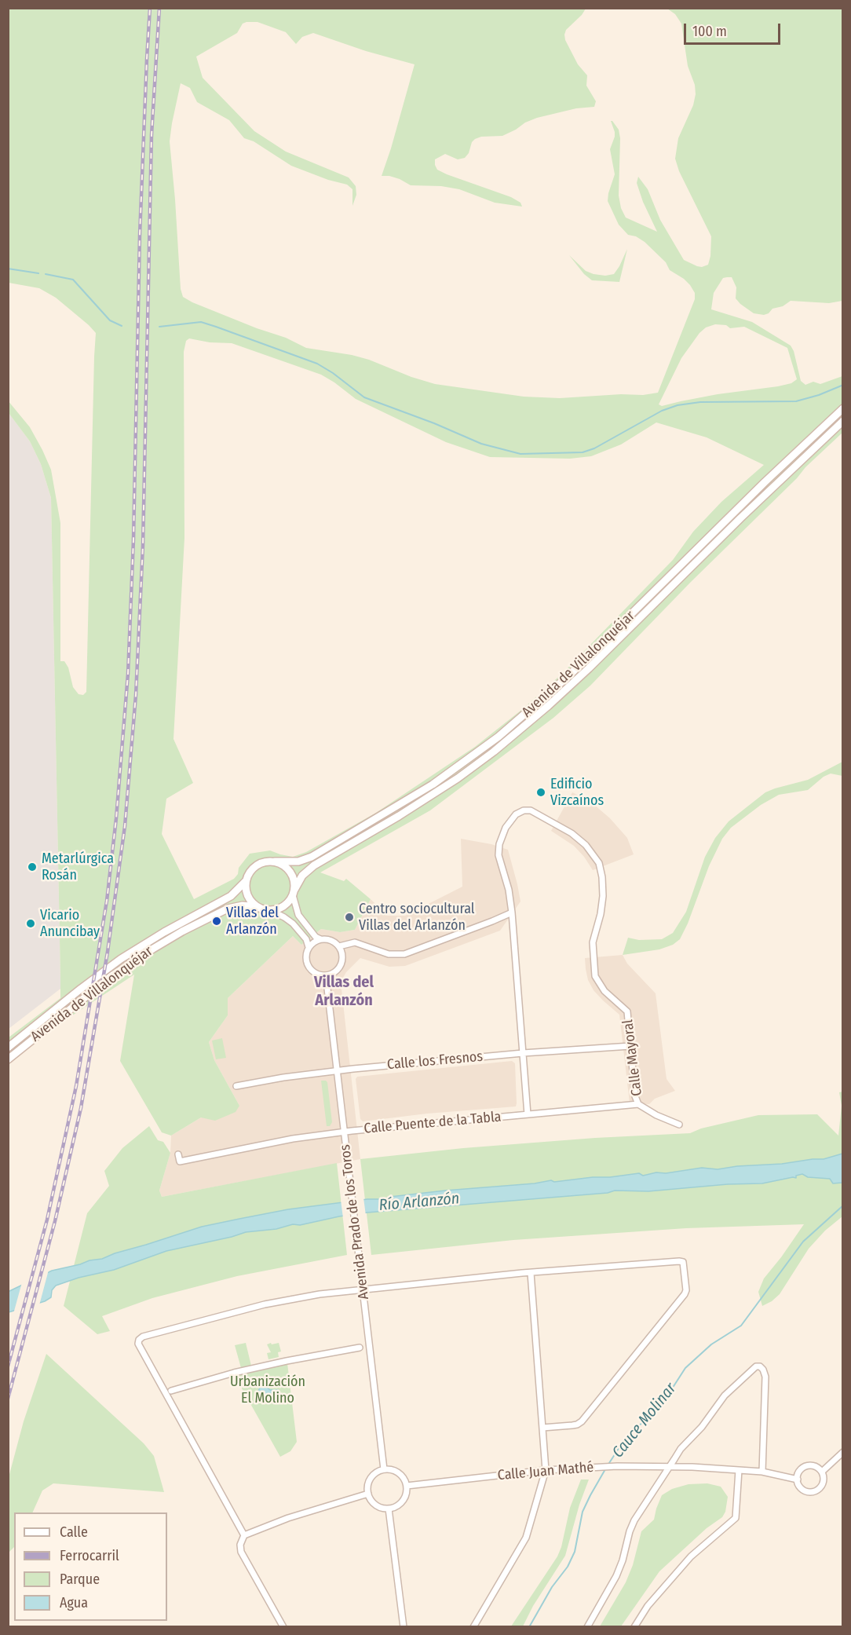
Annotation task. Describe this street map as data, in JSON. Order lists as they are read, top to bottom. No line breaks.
{"streets":{"street":["Avenida de Villalonquéjar","Calle Mayoral","Calle los Fresnos","Calle Puente de la Tabla","Avenida Prado de los Toros","Calle Juan Mathé"]},"crossings":[["Calle Mayoral","Calle los Fresnos"],["Calle Mayoral","Calle Puente de la Tabla"],["Calle los Fresnos","Avenida Prado de los Toros"],["Calle Puente de la Tabla","Avenida Prado de los Toros"],["Avenida Prado de los Toros","Calle Juan Mathé"]],"districts":["Villas del Arlanzón"],"water":["Río Arlanzón","Cauce Molinar"],"parks":["Urbanización El Molino"],"places":["Edificio Vizcaínos","Metarlúrgica Rosán","Centro sociocultural Villas del Arlanzón","Villas del Arlanzón","Vicario Anuncibay"],"legend":["Calle","Ferrocarril","Parque","Agua"],"scale_bar":"100 m"}
